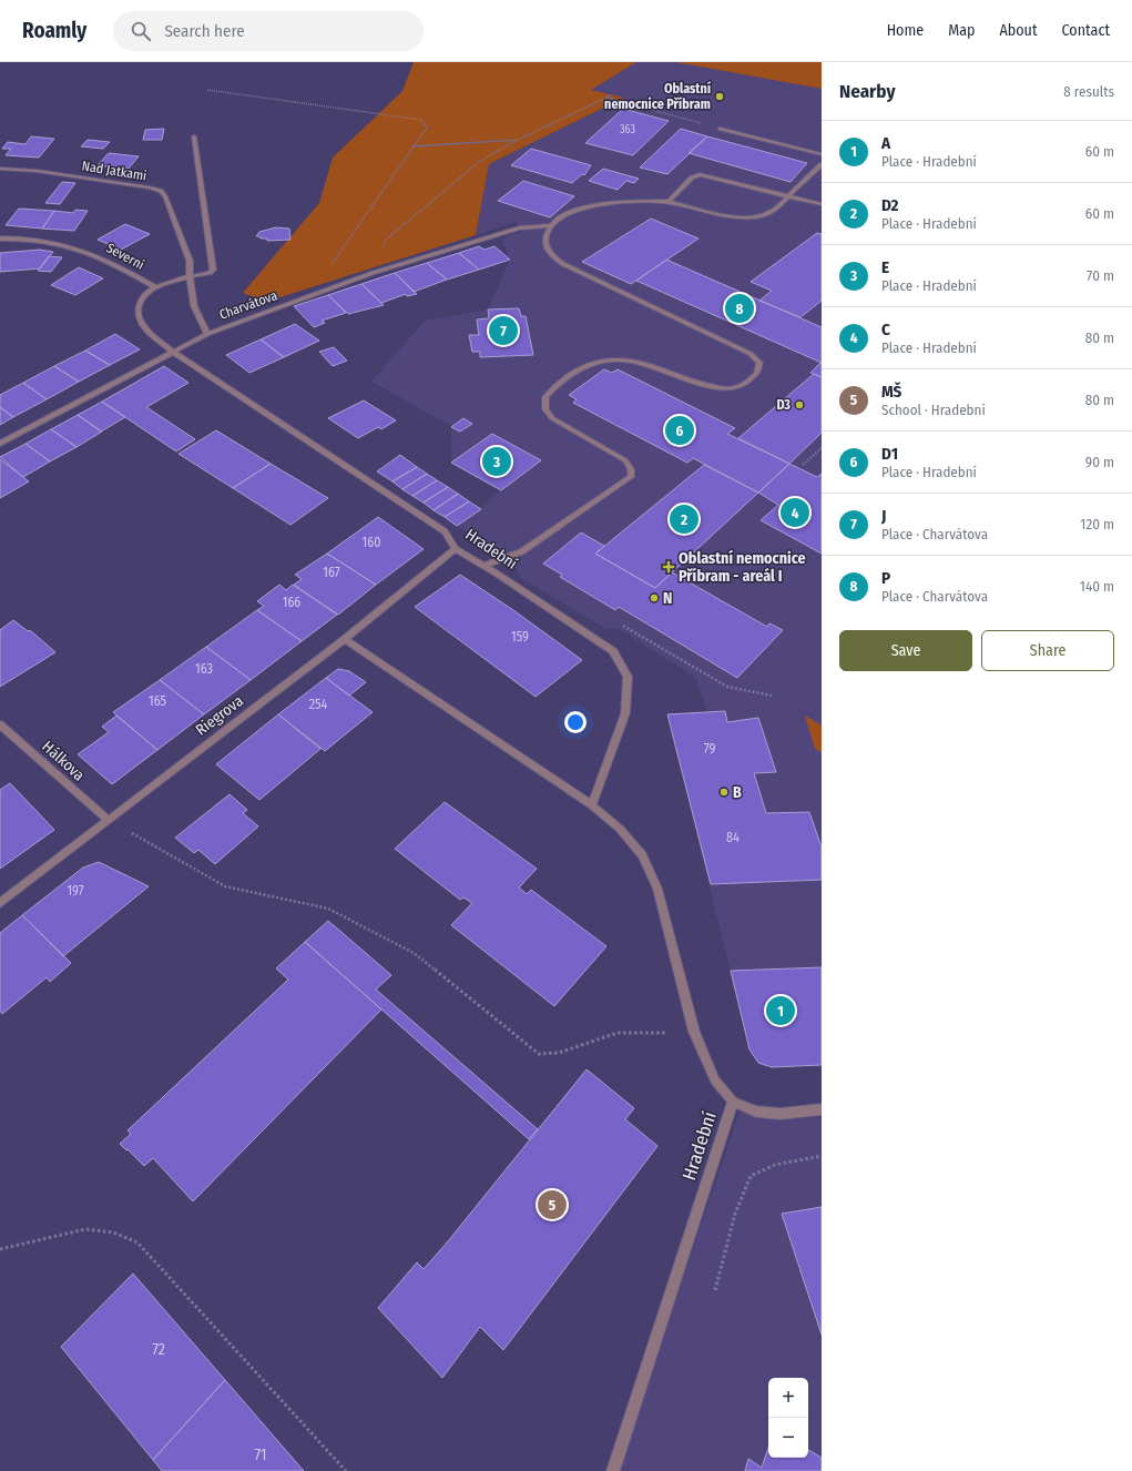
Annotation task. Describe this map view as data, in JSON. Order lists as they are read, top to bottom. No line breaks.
{"streets":{"street":["Nad Jatkami","Severní","Charvátova","Hradební","Riegrova","Hálkova"]},"crossings":[["Severní","Charvátova"],["Severní","Hradební"],["Charvátova","Hradební"],["Hradební","Riegrova"],["Riegrova","Hálkova"]],"places":{"other":["Oblastní nemocnice Příbram","D3","N","B"],"health":["Oblastní nemocnice Příbram - areál I"]},"house_numbers":["363","160","167","166","159","163","165","254","79","84","197","72","71"],"page":{"header":"Roamly","search":"Search here","nav":["Home","Map","About","Contact"],"heading":["Nearby","8 results"],"list":[{"mark":"1","name":"A","note":"Place · Hradební","value":"60 m"},{"mark":"2","name":"D2","note":"Place · Hradební","value":"60 m"},{"mark":"3","name":"E","note":"Place · Hradební","value":"70 m"},{"mark":"4","name":"C","note":"Place · Hradební","value":"80 m"},{"mark":"5","name":"MŠ","note":"School · Hradební","value":"80 m"},{"mark":"6","name":"D1","note":"Place · Hradební","value":"90 m"},{"mark":"7","name":"J","note":"Place · Charvátova","value":"120 m"},{"mark":"8","name":"P","note":"Place · Charvátova","value":"140 m"}],"pins":["8","7","6","3","4","2","1","5"],"buttons":["Save","Share"],"map_buttons":["+","−"]}}
